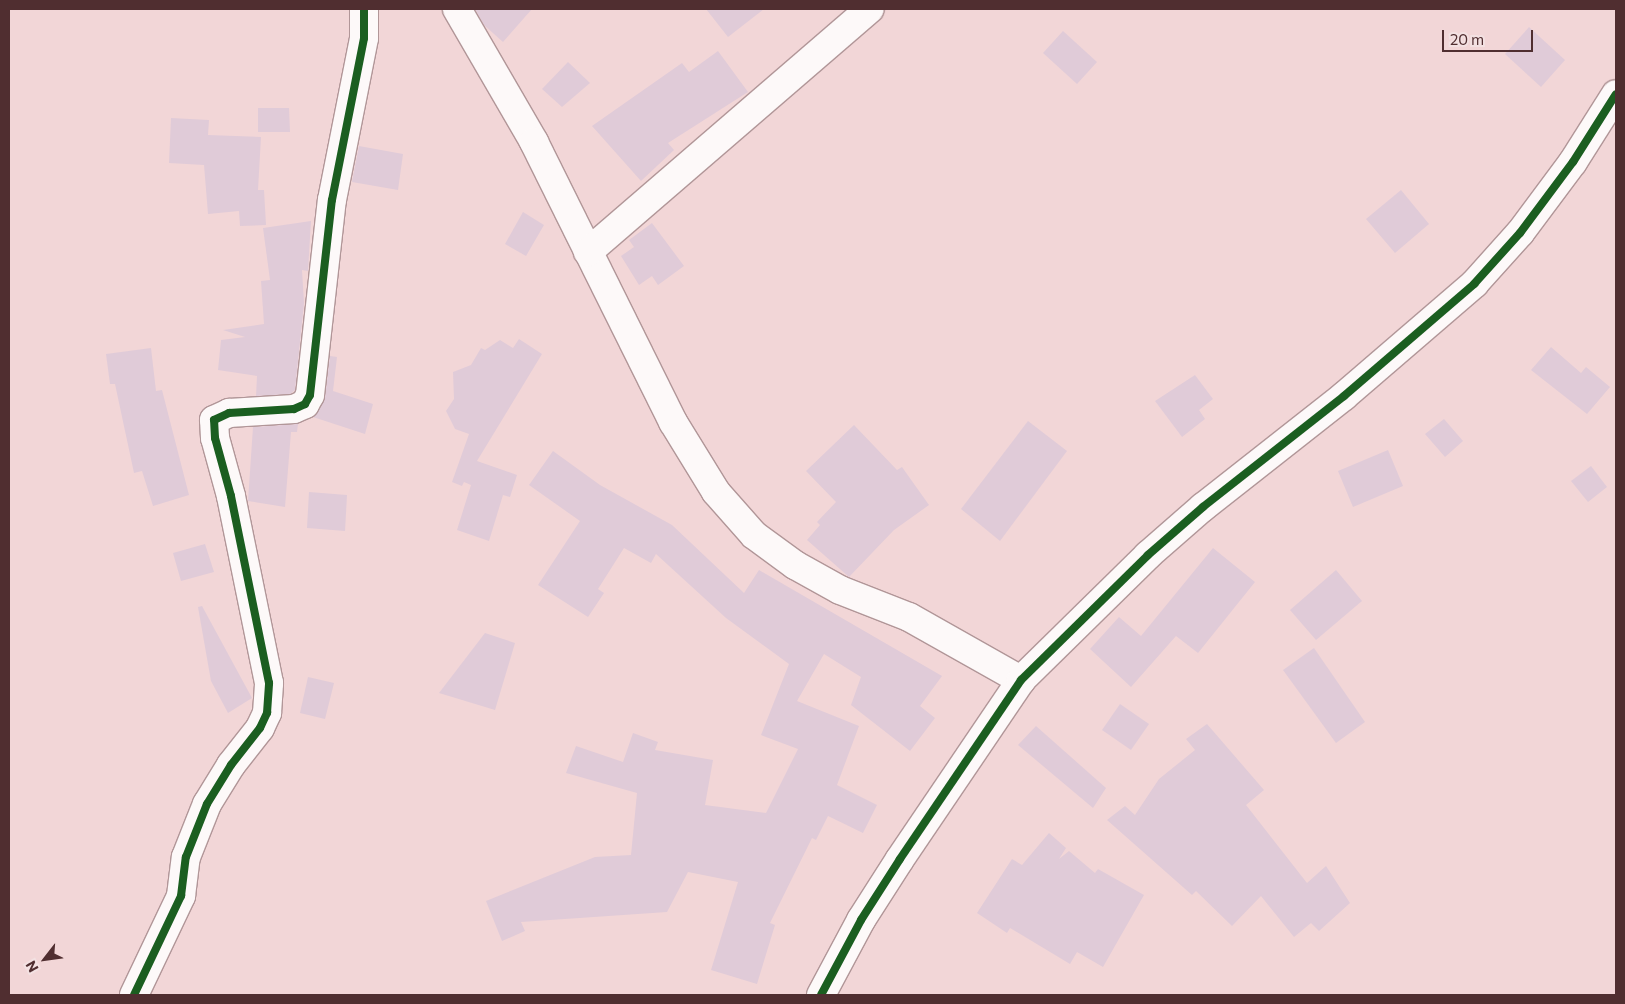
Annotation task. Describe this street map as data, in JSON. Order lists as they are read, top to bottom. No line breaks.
{"scale_bar":"20 m","north":"bottom left"}
